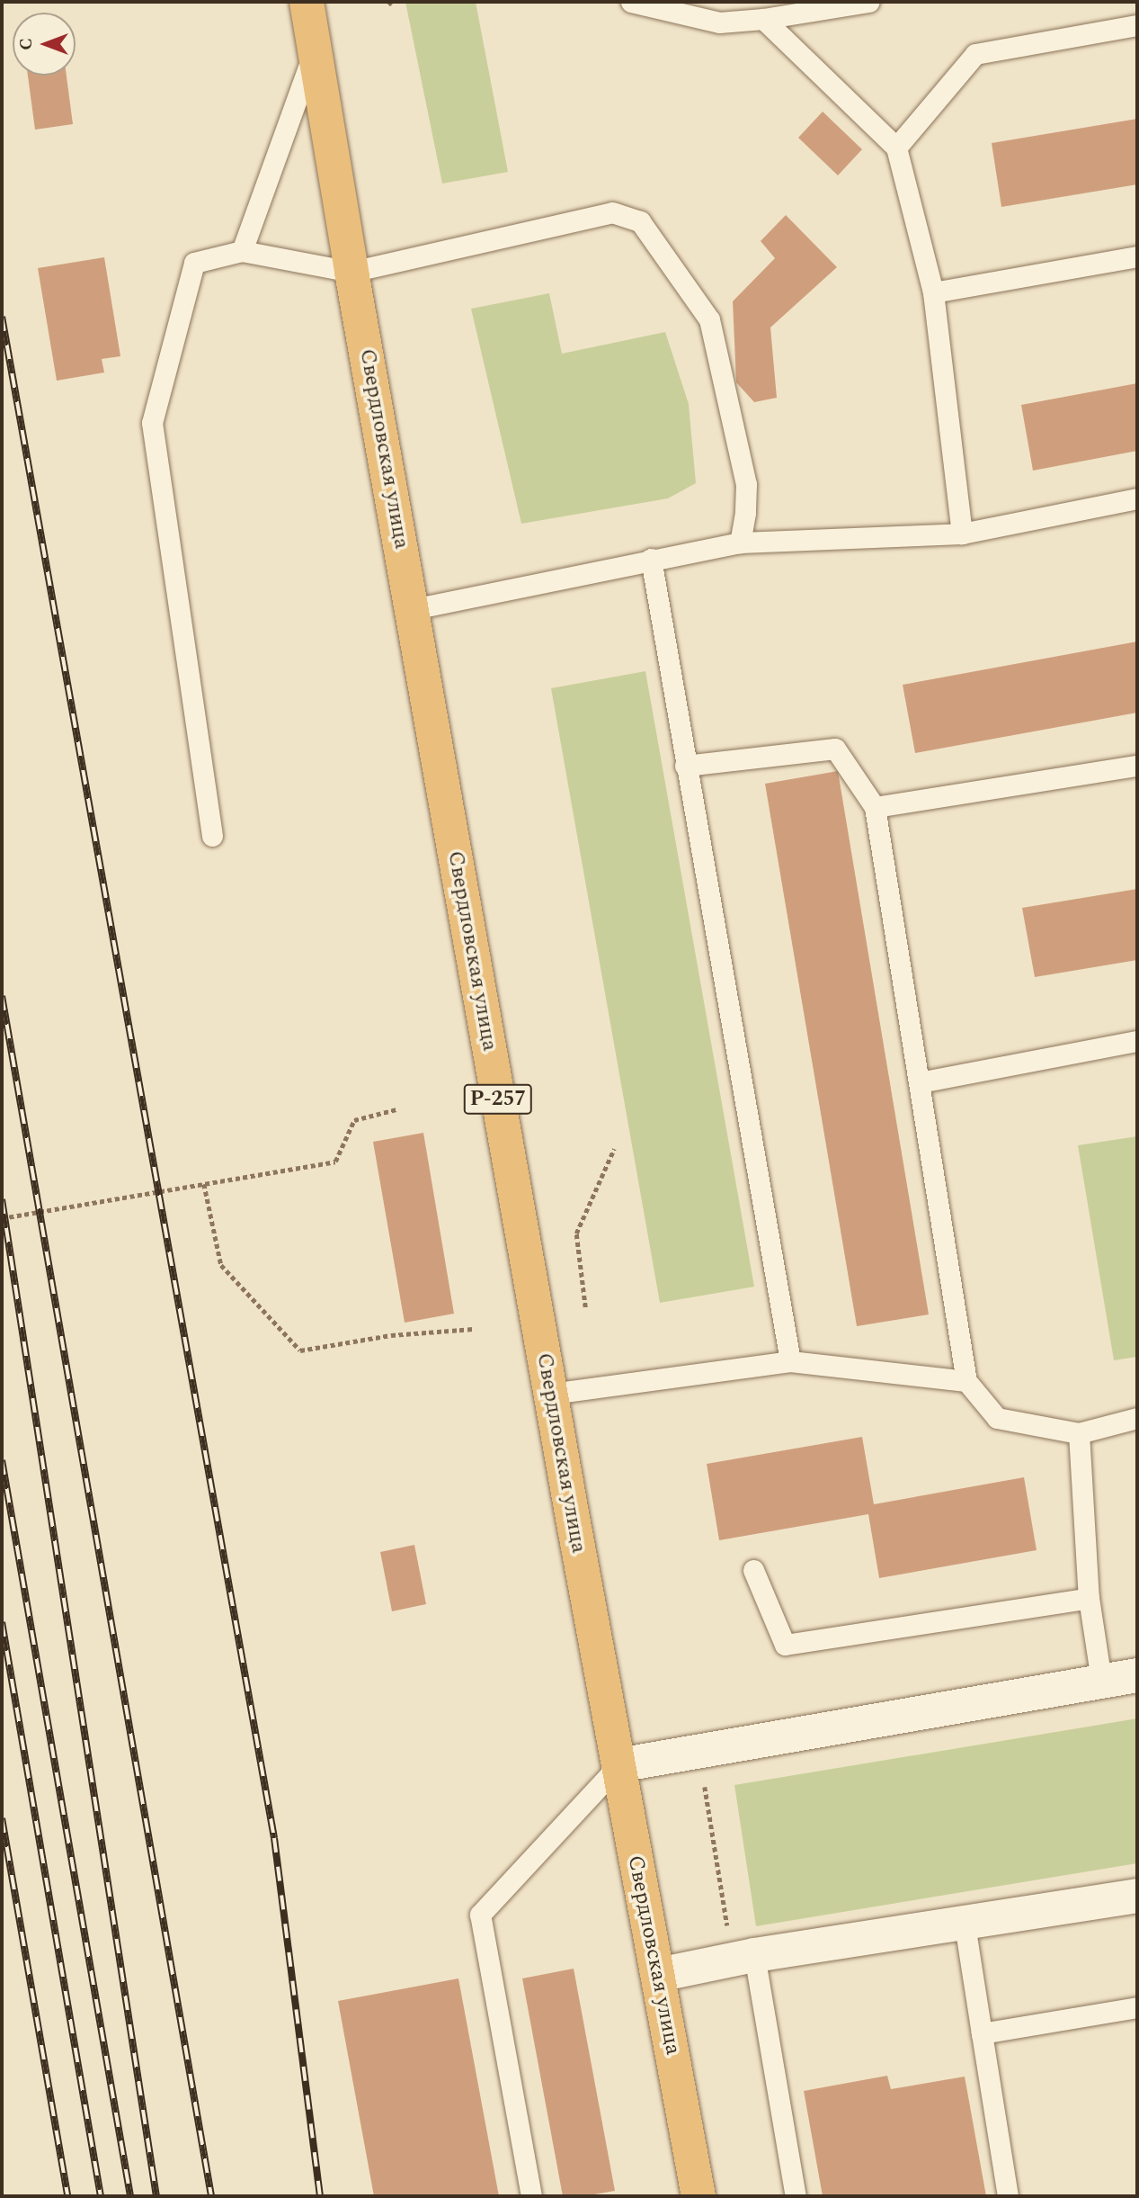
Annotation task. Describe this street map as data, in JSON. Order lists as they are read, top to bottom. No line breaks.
{"streets":{"highway":["Свердловская улица","Р-257"]},"north":"left"}
